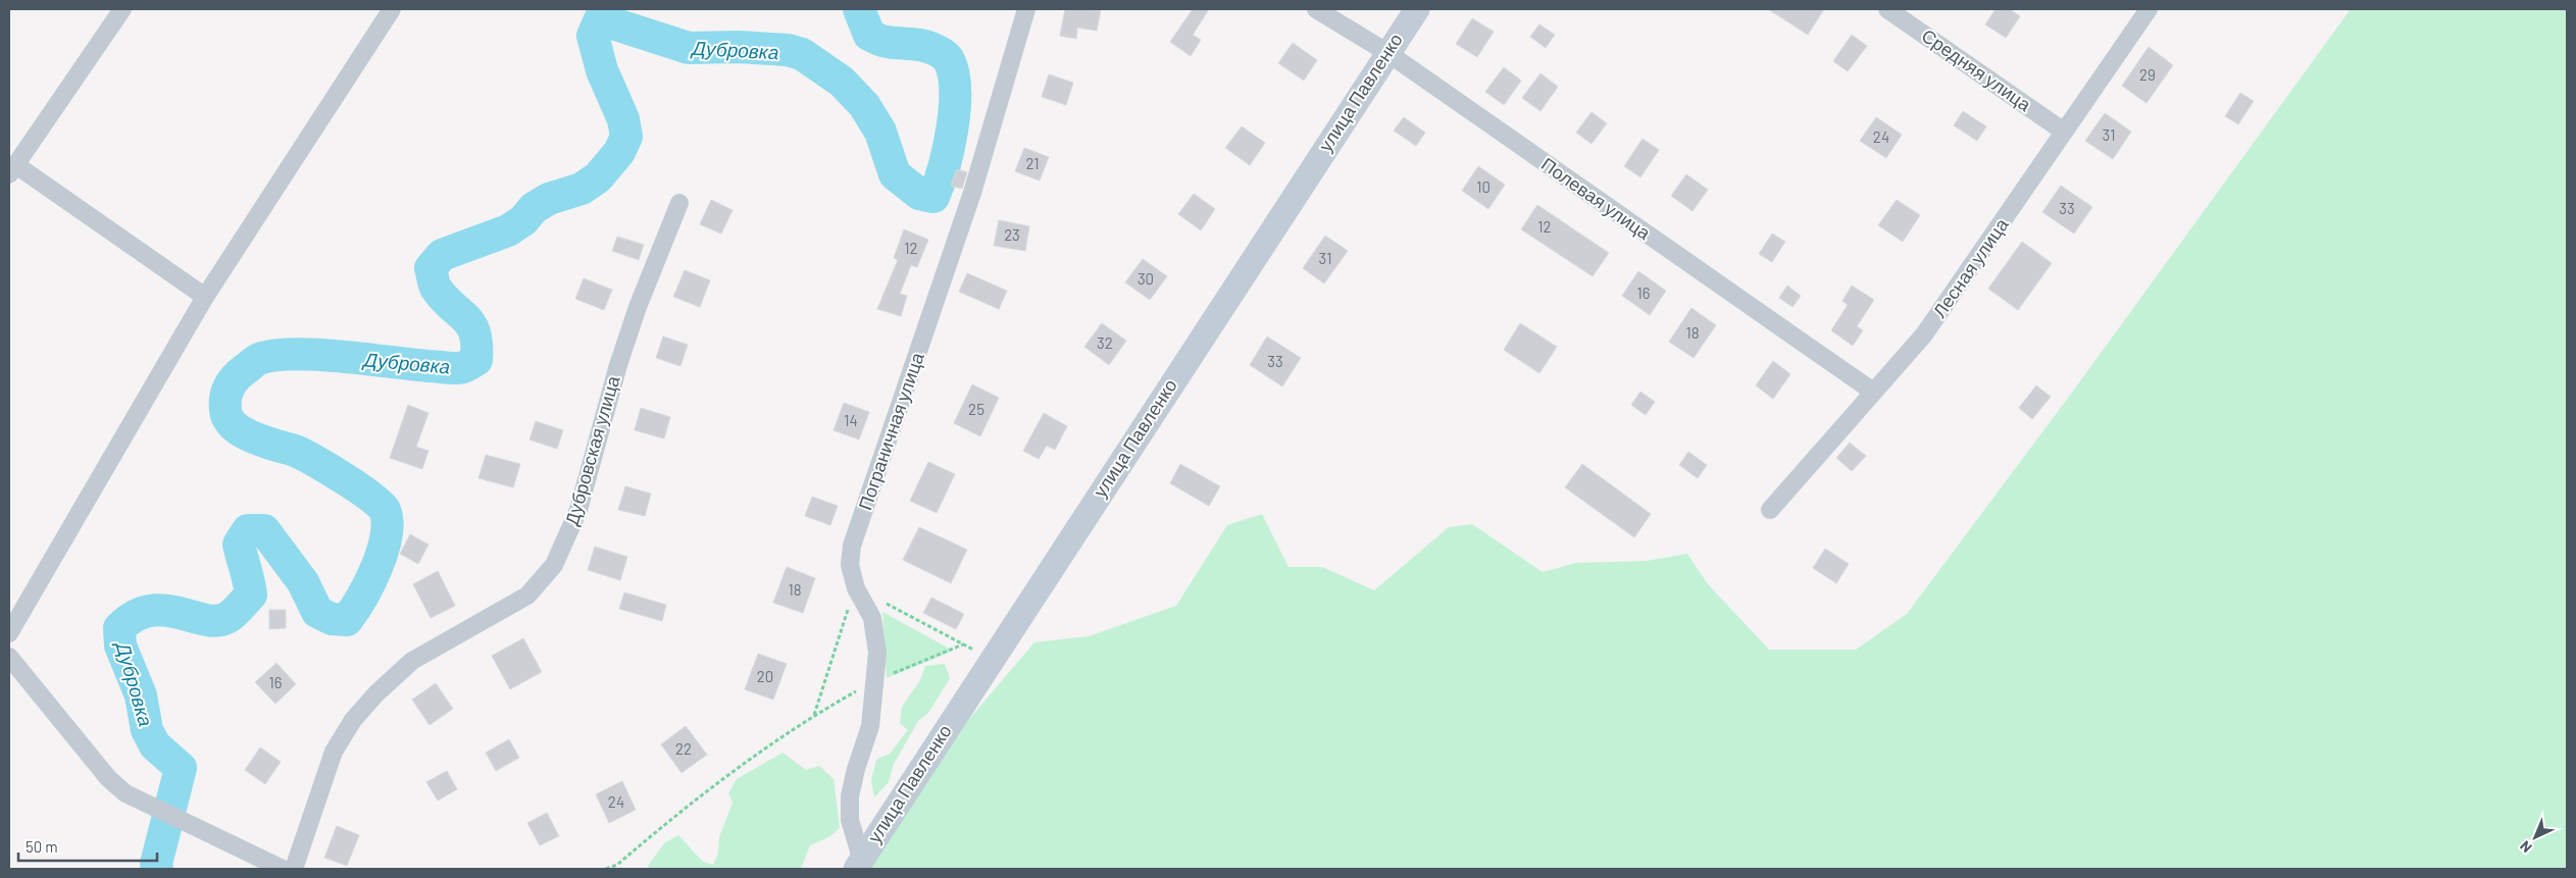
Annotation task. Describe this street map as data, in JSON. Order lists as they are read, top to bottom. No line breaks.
{"streets":{"street":["Средняя улица","улица Павленко","Полевая улица","Лесная улица","Пограничная улица","Дубровская улица"]},"crossings":[["Средняя улица","Лесная улица"],["улица Павленко","Полевая улица"],["улица Павленко","Пограничная улица"],["Полевая улица","Лесная улица"]],"water":["Дубровка"],"house_numbers":["29","31","24","21","10","33","12","23","12","31","30","16","18","32","33","25","14","18","20","16","22","24"],"scale_bar":"50 m","north":"bottom left"}
